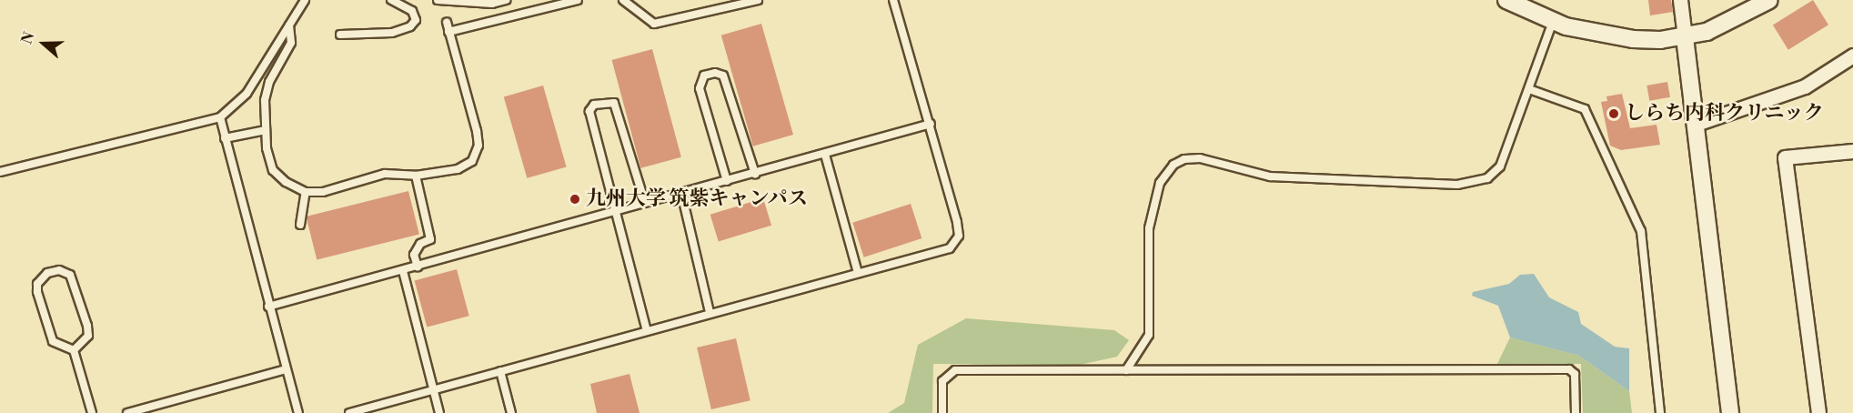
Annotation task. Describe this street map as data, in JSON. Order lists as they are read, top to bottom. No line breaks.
{"places":["しらち内科クリニック","九州大学 筑紫キャンパス"],"north":"left"}
